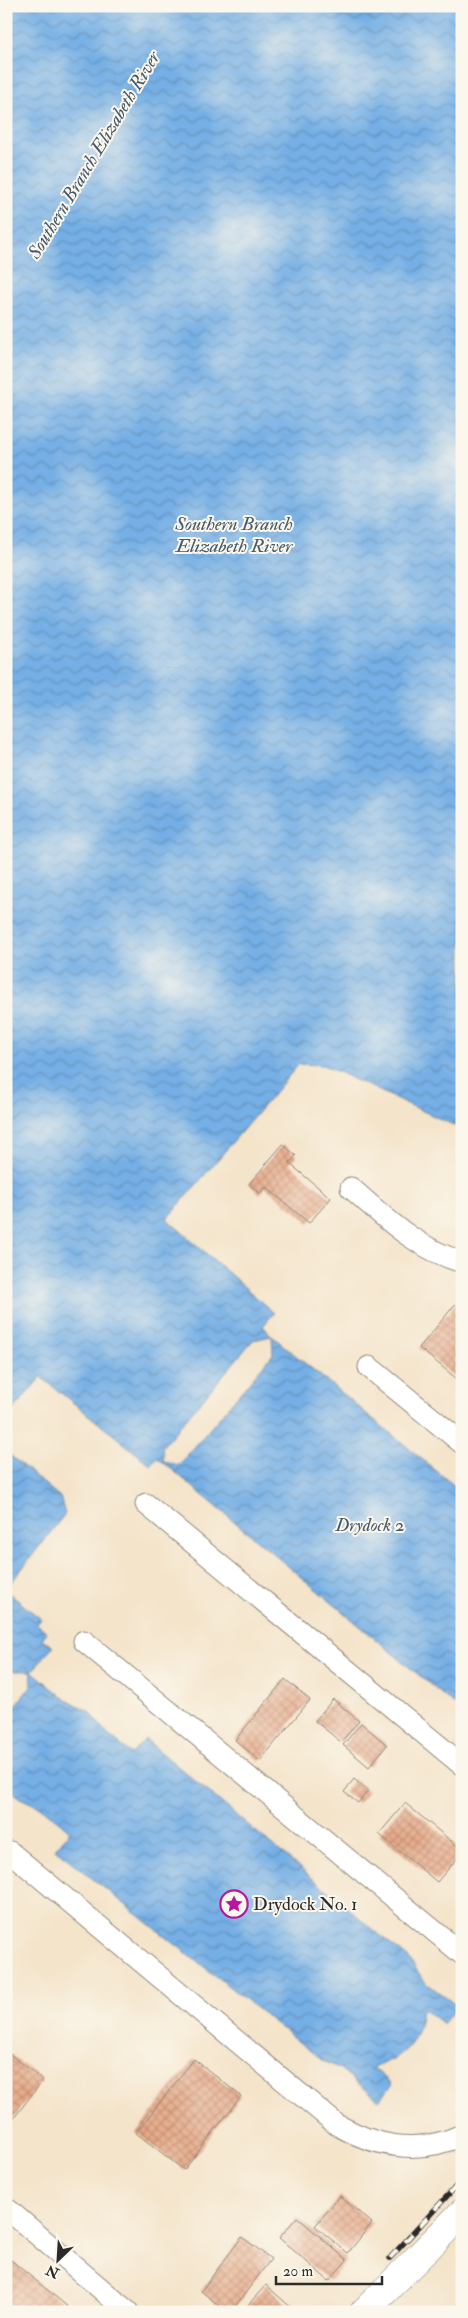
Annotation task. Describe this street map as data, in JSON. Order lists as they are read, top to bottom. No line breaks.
{"water":["Southern Branch Elizabeth River","Drydock 2"],"places":{"place":["Drydock No. 1"]},"scale_bar":"20 m","north":"bottom left"}
